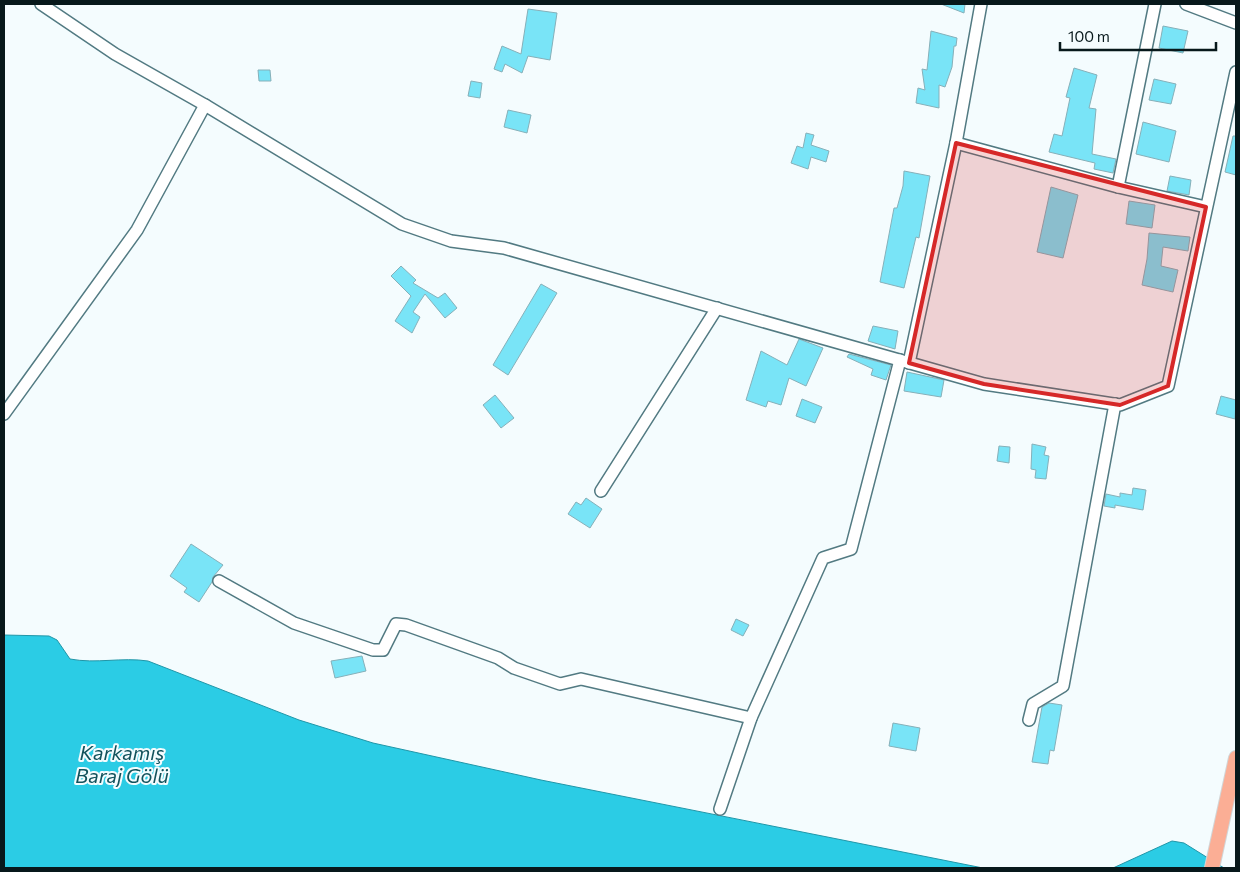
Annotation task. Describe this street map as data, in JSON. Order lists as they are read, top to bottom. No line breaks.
{"water":["Karkamış Baraj Gölü"],"scale_bar":"100 m"}
